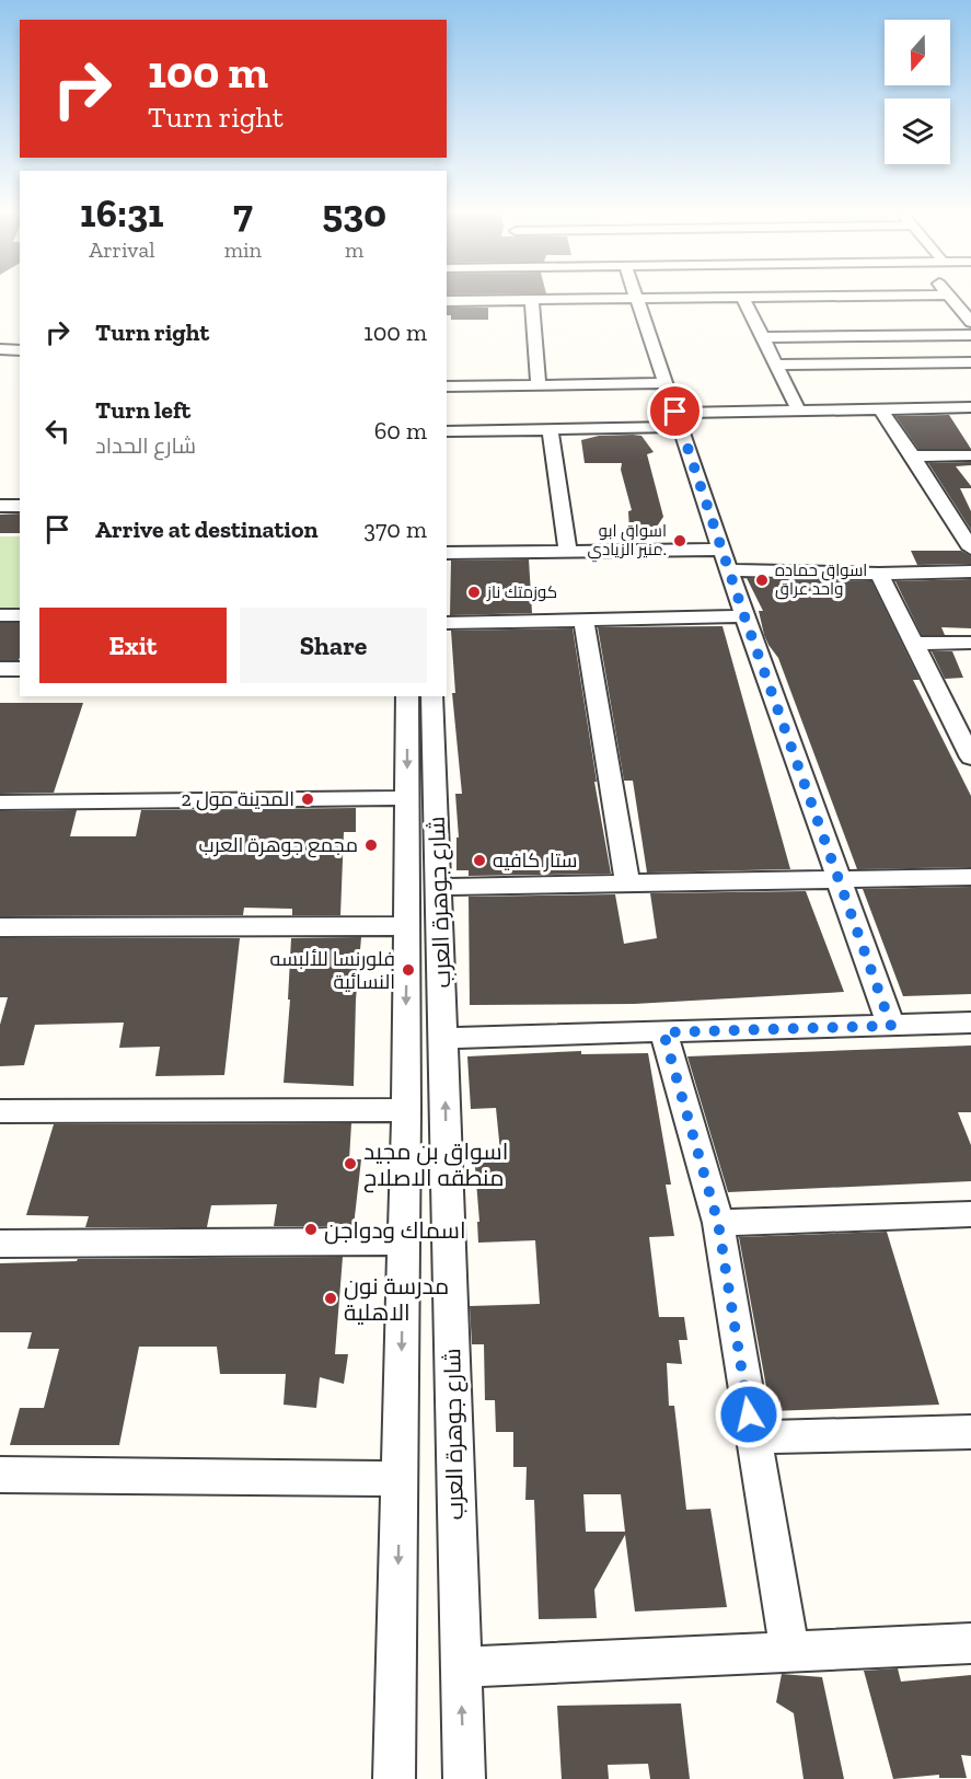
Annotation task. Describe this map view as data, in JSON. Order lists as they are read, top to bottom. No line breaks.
{"streets":{"street":["شارع جوهرة العرب"]},"places":["اسواق ابو منير الزيادي.","اسواق حماده واحد عراق","كوزمتك ناز","المدينة مول 2","مجمع جوهرة العرب","ستار كافيه","فلورنسا للألبسه النسائية","اسواق بن مجيد منطقه الاصلاح","اسماك ودواجن","مدرسة نون الاهلية"],"north":"bottom","page":{"turn":["100 m","Turn right"],"eta":["16:31","Arrival","7","min","530","m"],"list":[{"name":"Turn right","value":"100 m"},{"name":"Turn left","note":"شارع الحداد","value":"60 m"},{"name":"Arrive at destination","value":"370 m"}],"buttons":["Exit","Share"]}}
